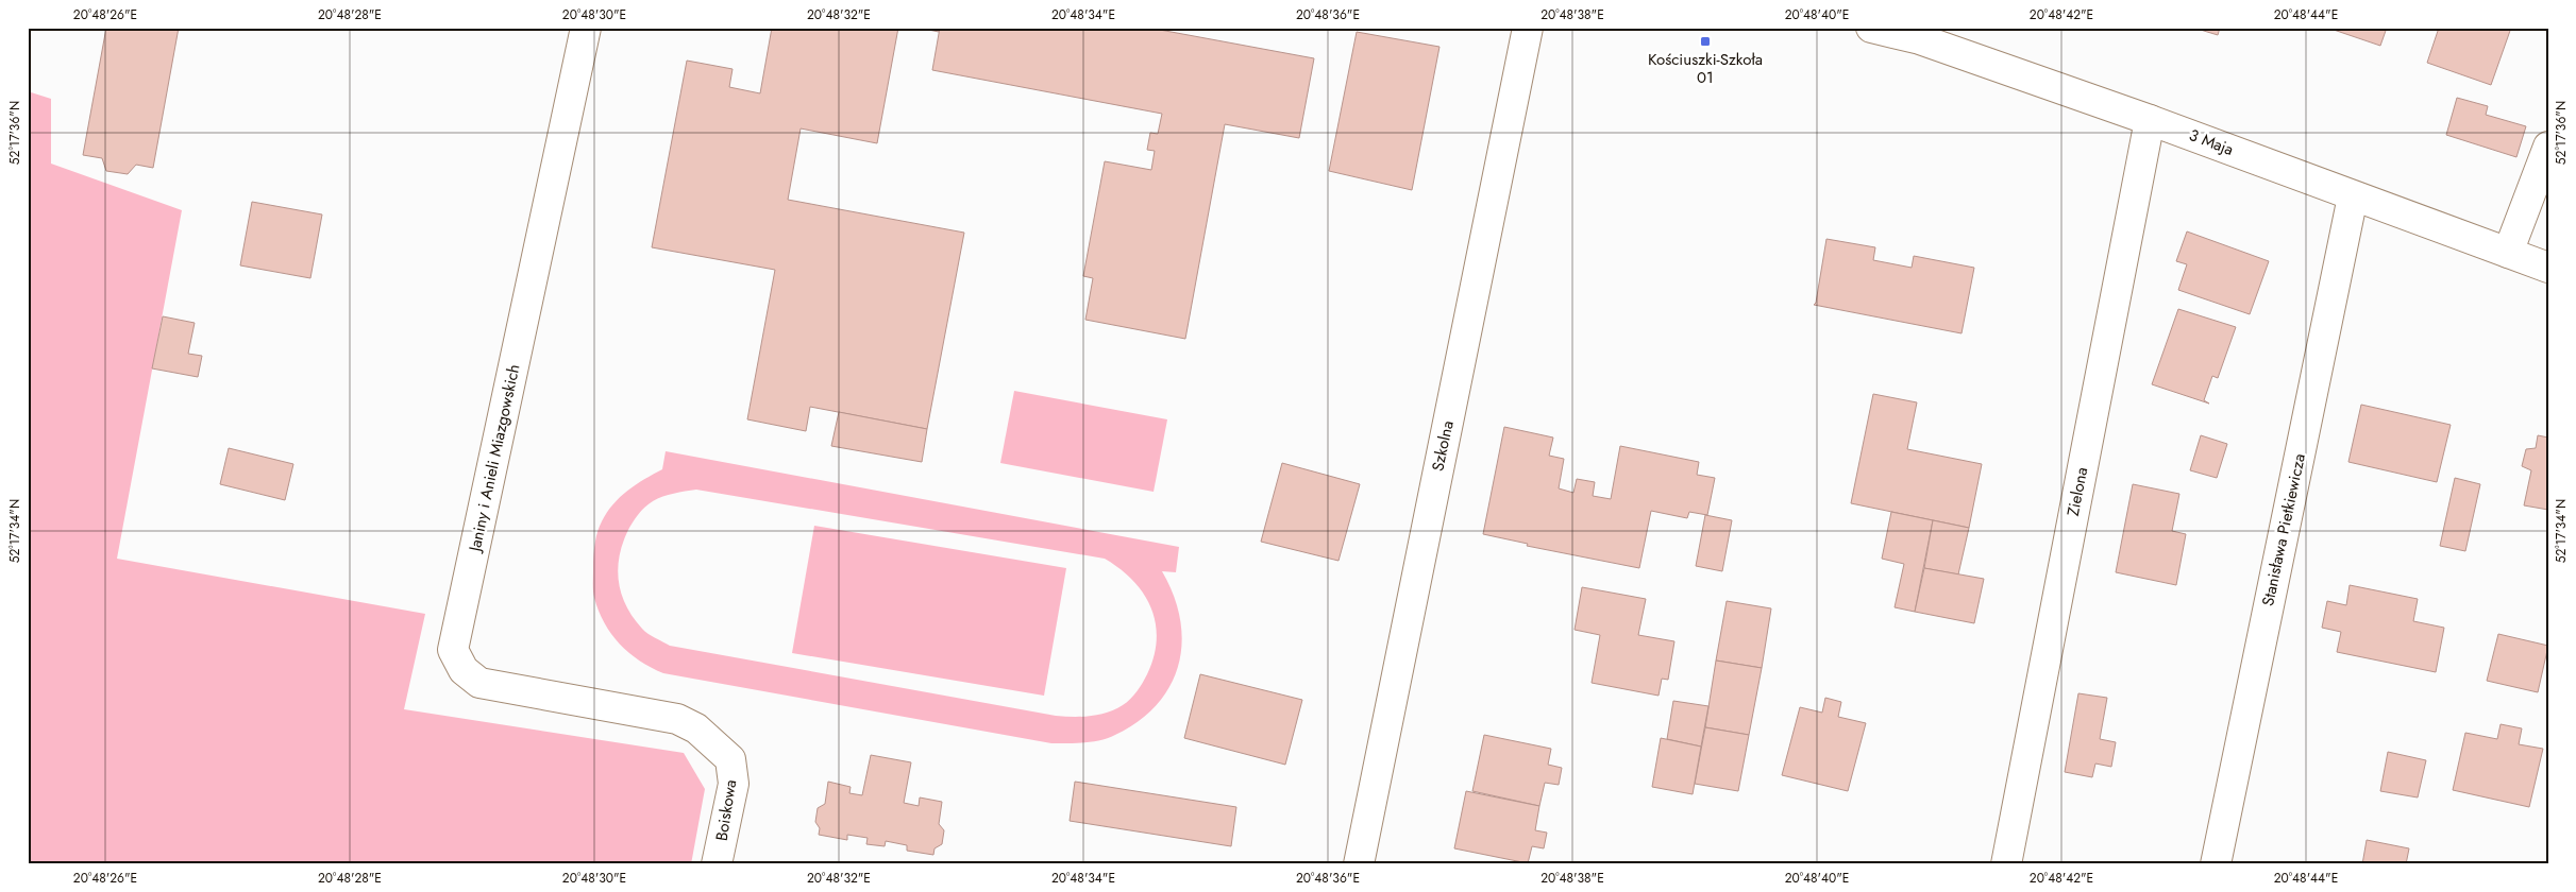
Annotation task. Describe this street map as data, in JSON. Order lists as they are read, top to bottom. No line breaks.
{"streets":{"street":["3 Maja","Szkolna","Janiny i Anieli Miazgowskich","Zielona","Stanisława Pietkiewicza","Boiskowa"]},"crossings":[["3 Maja","Zielona"],["3 Maja","Stanisława Pietkiewicza"],["Janiny i Anieli Miazgowskich","Boiskowa"]],"places":{"transit":["Kościuszki-Szkoła 01"]},"coordinates":["20°48'26\"E","20°48'28\"E","20°48'30\"E","20°48'32\"E","20°48'34\"E","20°48'36\"E","20°48'38\"E","20°48'40\"E","20°48'42\"E","20°48'44\"E","52°17'36\"N","52°17'34\"N"]}
